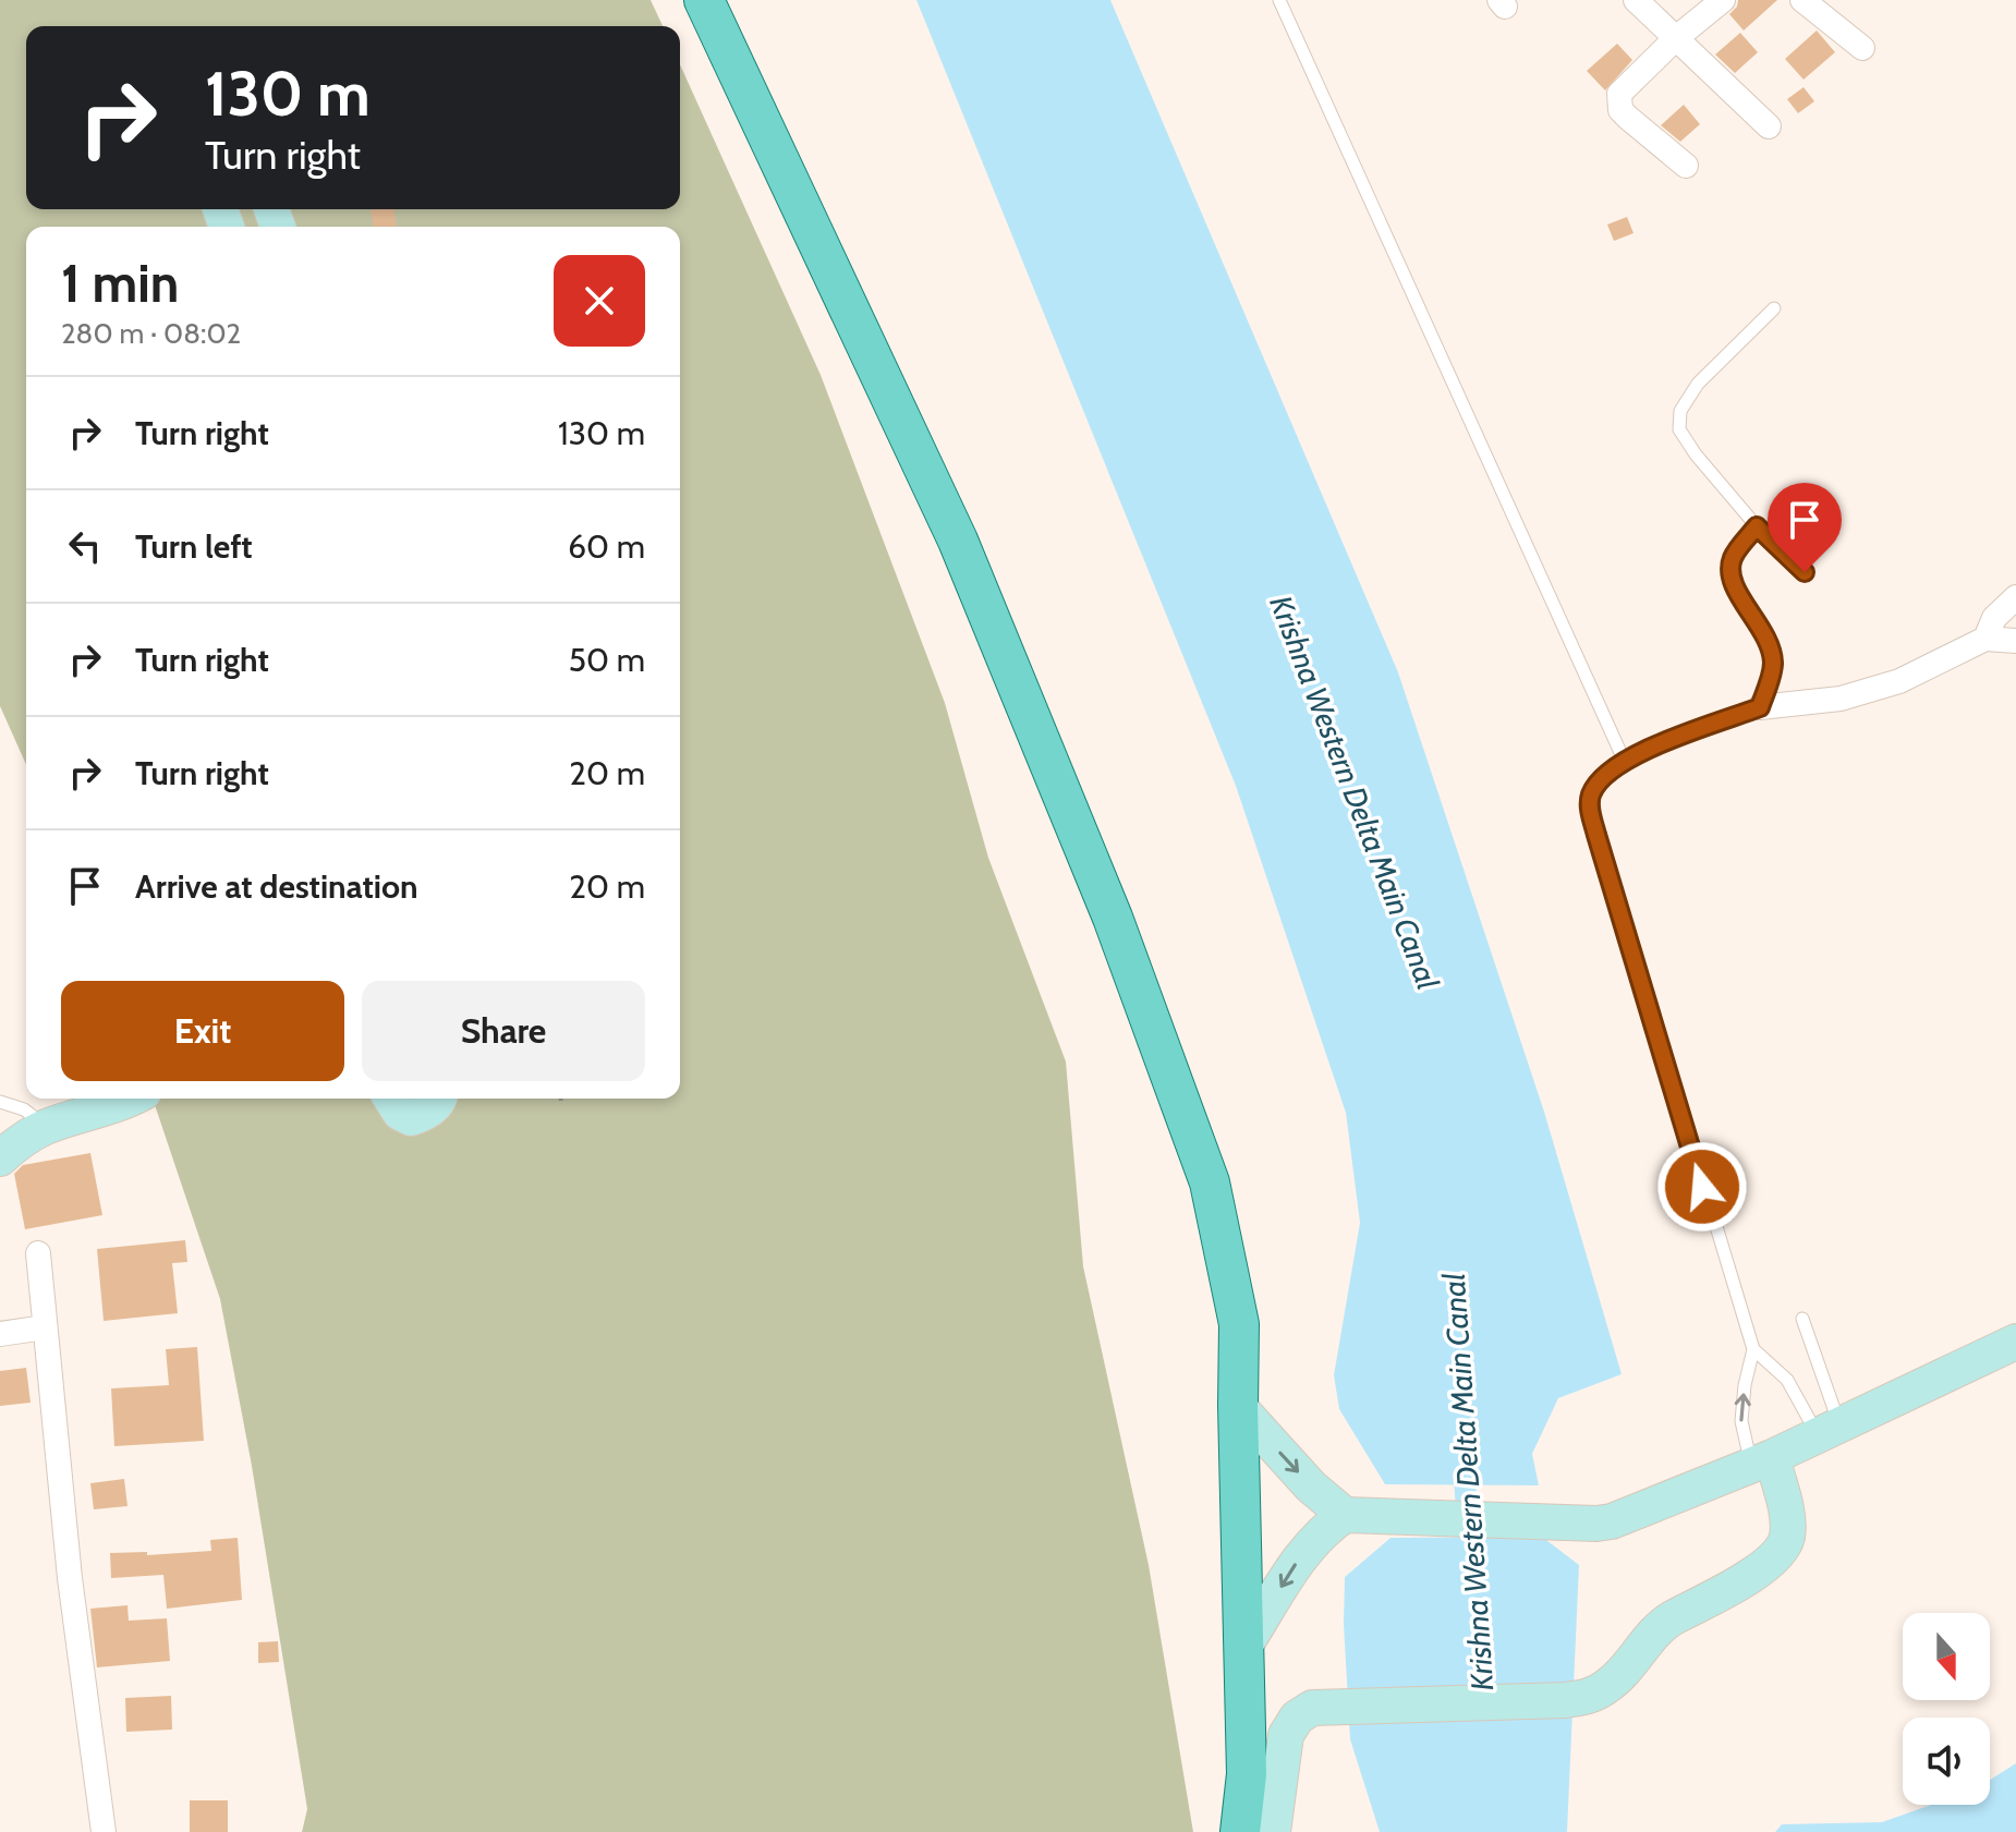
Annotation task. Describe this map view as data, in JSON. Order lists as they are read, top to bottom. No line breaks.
{"water":["Krishna Western Delta Main Canal"],"north":"bottom","page":{"turn":["130 m","Turn right"],"heading":["1 min","280 m · 08:02"],"list":[{"name":"Turn right","value":"130 m"},{"name":"Turn left","value":"60 m"},{"name":"Turn right","value":"50 m"},{"name":"Turn right","value":"20 m"},{"name":"Arrive at destination","value":"20 m"}],"buttons":["Exit","Share"]}}
